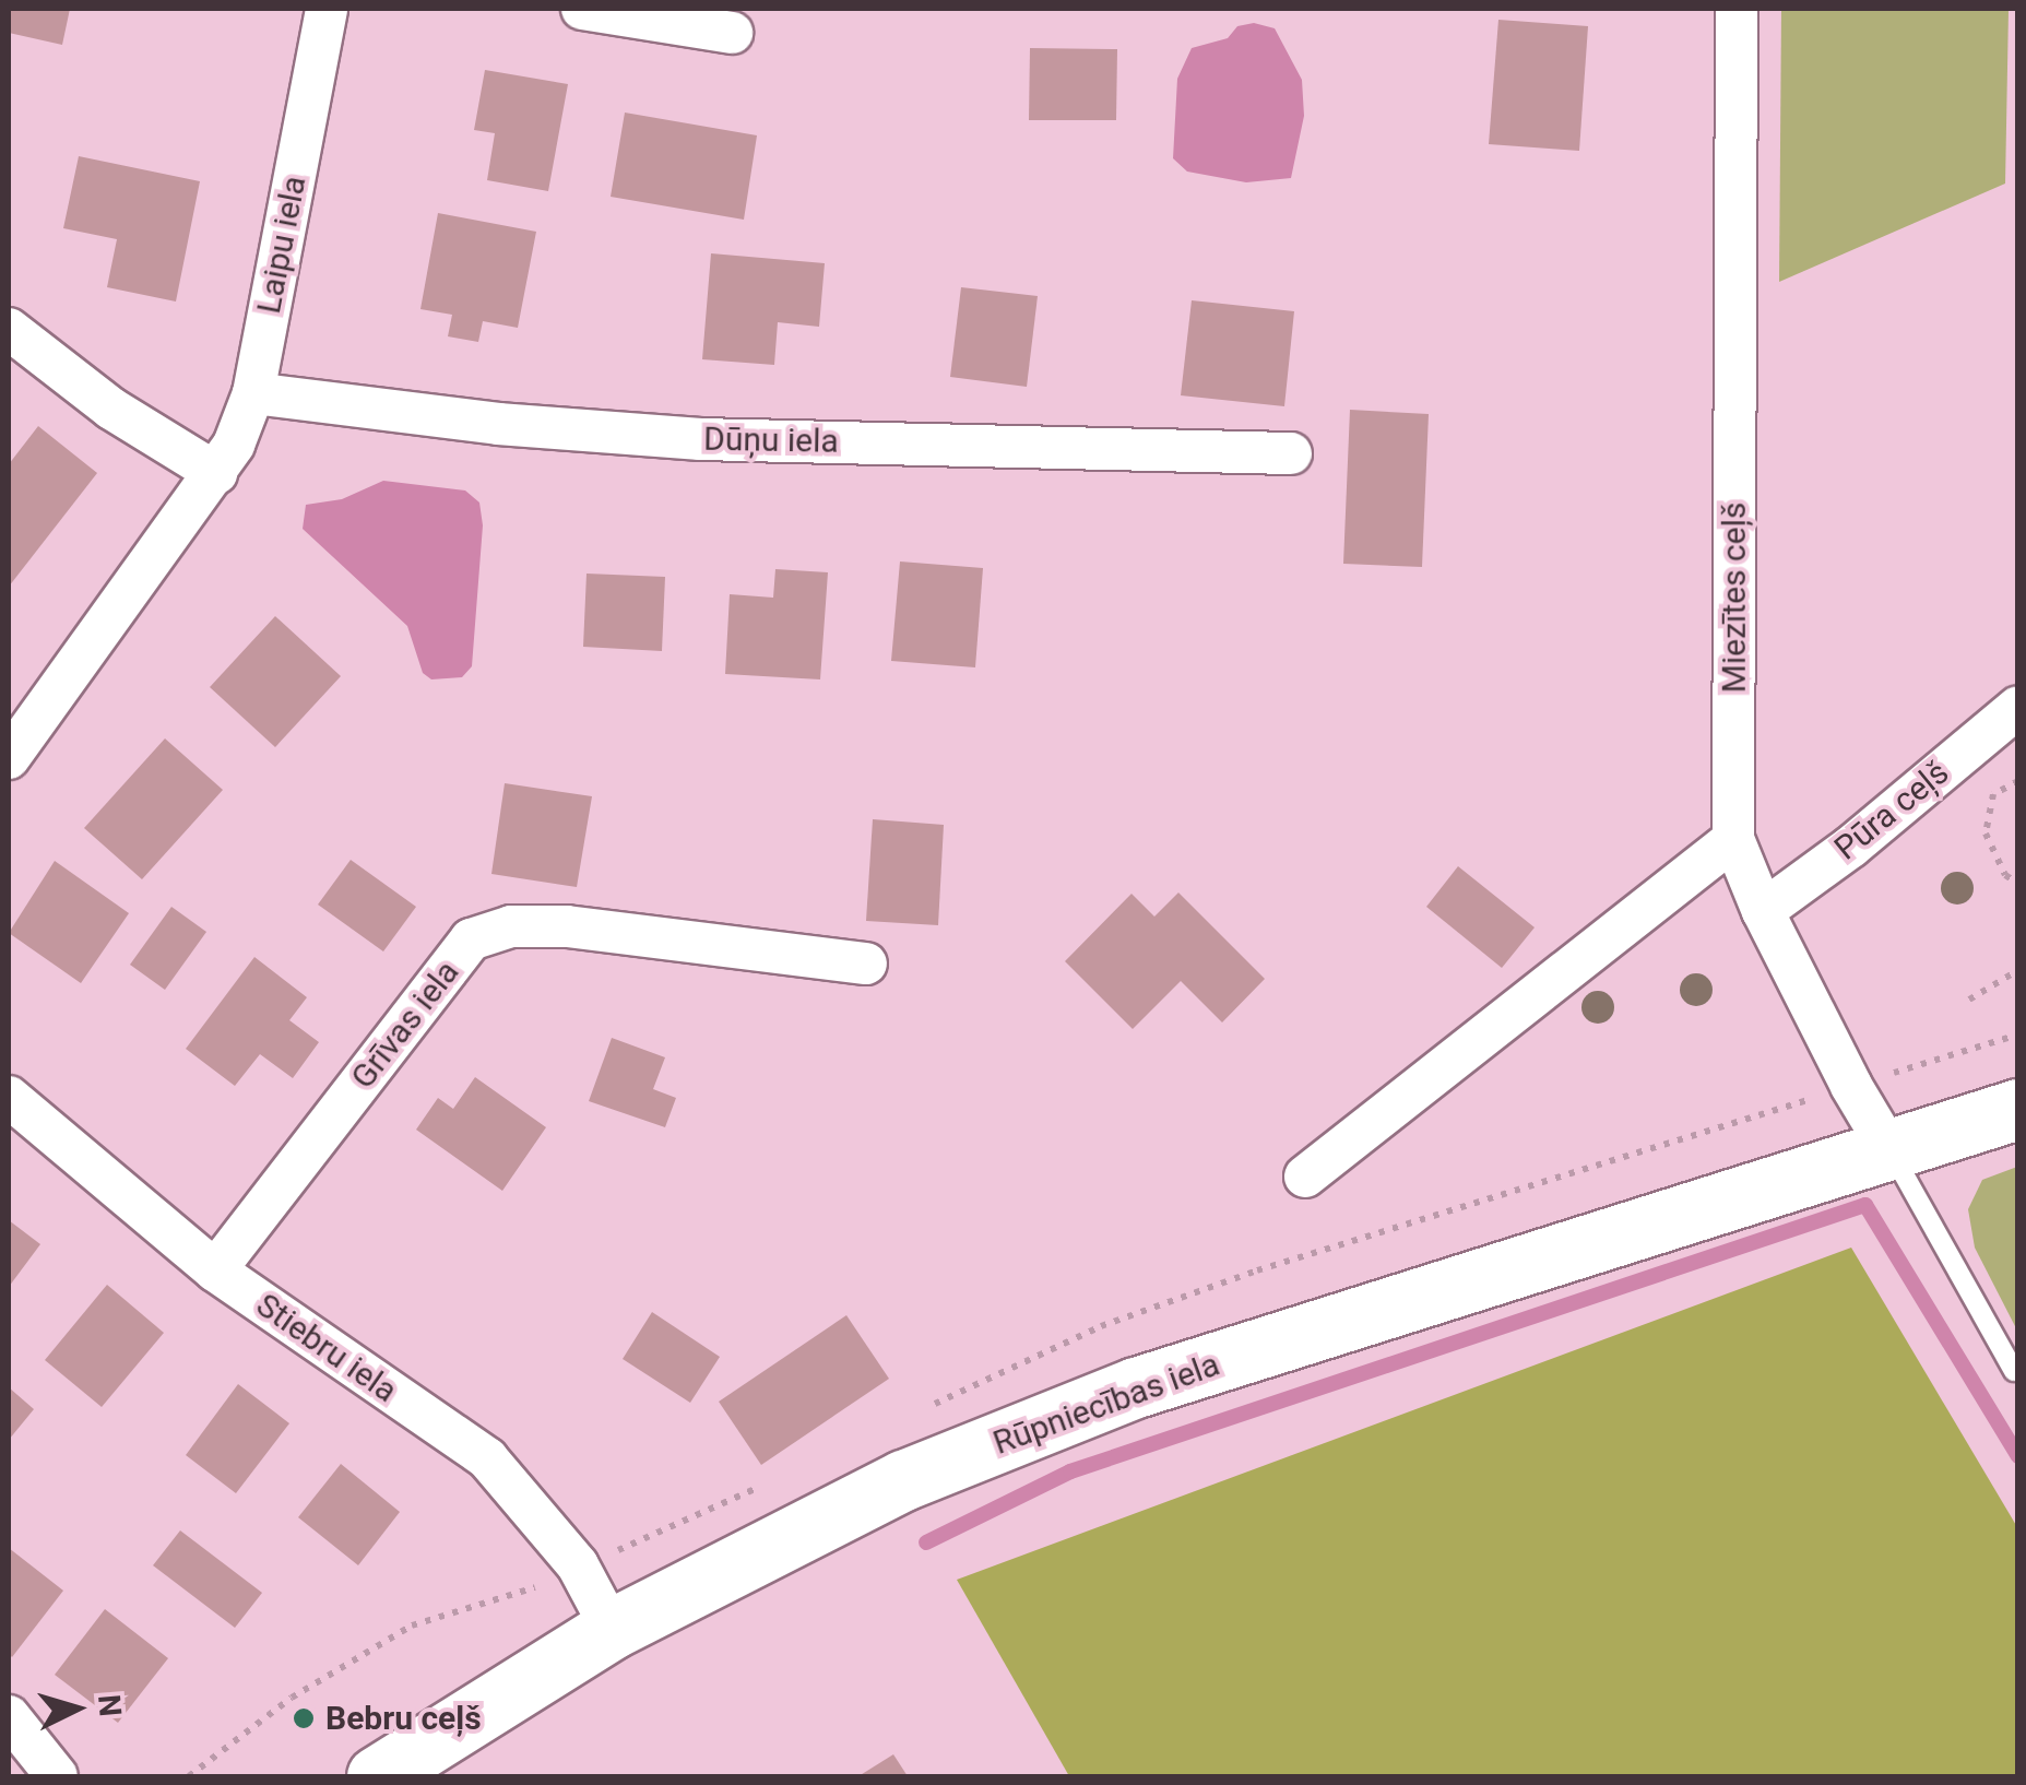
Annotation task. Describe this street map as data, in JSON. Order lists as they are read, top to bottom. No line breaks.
{"streets":{"main road":["Rūpniecības iela"],"street":["Laipu iela","Dūņu iela","Miezītes ceļš","Pūra ceļš","Grīvas iela","Stiebru iela"]},"crossings":[["Laipu iela","Dūņu iela"],["Miezītes ceļš","Pūra ceļš"],["Miezītes ceļš","Rūpniecības iela"],["Grīvas iela","Stiebru iela"],["Stiebru iela","Rūpniecības iela"]],"places":["Bebru ceļš"],"north":"right"}
